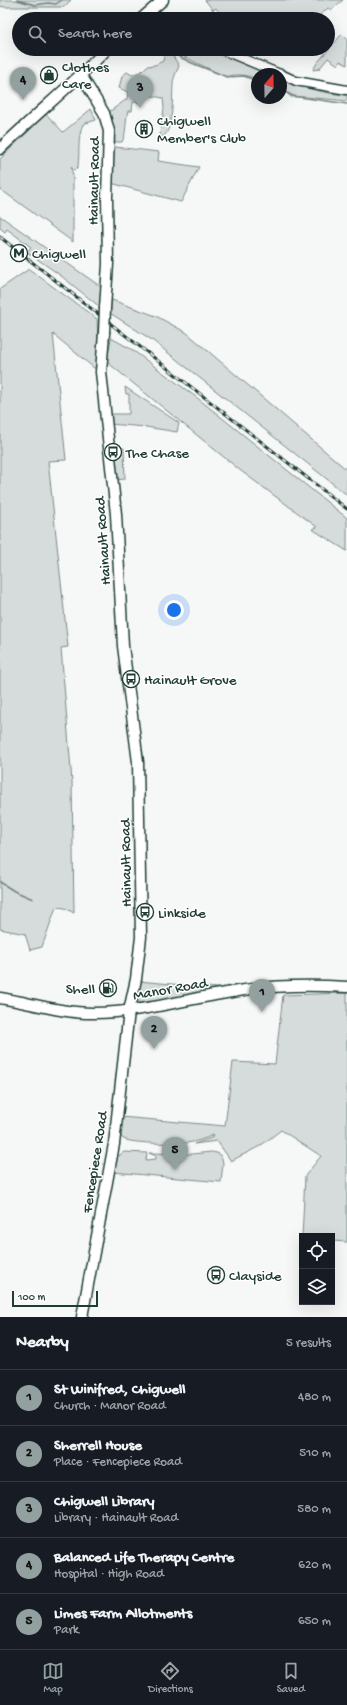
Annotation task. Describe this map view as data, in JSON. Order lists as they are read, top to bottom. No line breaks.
{"streets":{"main road":["Hainault Road","Manor Road","Fencepiece Road"]},"crossings":[["Hainault Road","Manor Road"],["Hainault Road","Fencepiece Road"],["Manor Road","Fencepiece Road"]],"places":{"shop":["Clothes Care"],"building":["Chigwell Member's Club"],"metro station":["Chigwell"],"bus stop":["The Chase","Hainault Grove","Linkside","Clayside"],"fuel station":["Shell"]},"scale_bar":"100 m","north":"top","page":{"search":"Search here","pins":["4","3","1","2","5"],"scale":"100 m","heading":["Nearby","5 results"],"list":[{"mark":"1","name":"St Winifred, Chigwell","note":"Church · Manor Road","value":"480 m"},{"mark":"2","name":"Sherrell House","note":"Place · Fencepiece Road","value":"510 m"},{"mark":"3","name":"Chigwell Library","note":"Library · Hainault Road","value":"580 m"},{"mark":"4","name":"Balanced Life Therapy Centre","note":"Hospital · High Road","value":"620 m"},{"mark":"5","name":"Limes Farm Allotments","note":"Park","value":"650 m"}],"nav":["Map","Directions","Saved"]}}
